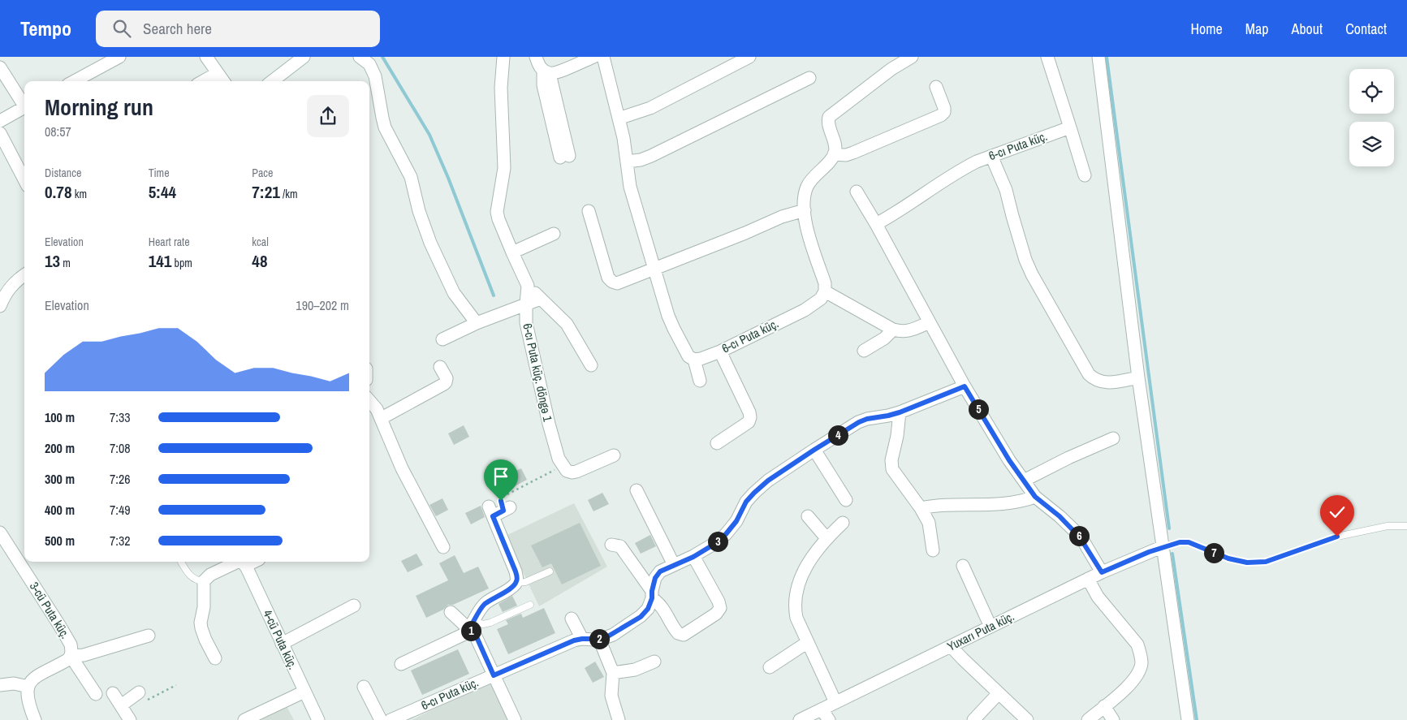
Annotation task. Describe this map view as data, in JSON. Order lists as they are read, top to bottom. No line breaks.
{"streets":{"street":["6-cı Puta küç.","6-cı Puta küç. döngə 1","3-cü Puta küç.","Yuxarı Puta küç.","4-cü Puta küç."]},"page":{"header":"Tempo","search":"Search here","nav":["Home","Map","About","Contact"],"heading":["Morning run","08:57"],"stats":[["Distance","0.78 km"],["Time","5:44"],["Pace","7:21 /km"],["Elevation","13 m"],["Heart rate","141 bpm"],["kcal","48"]],"chart":["Elevation","190–202 m"],"pins":["5","4","6","3","7","1","2"],"list":[{"name":"100 m","note":"7:33"},{"name":"200 m","note":"7:08"},{"name":"300 m","note":"7:26"},{"name":"400 m","note":"7:49"},{"name":"500 m","note":"7:32"}]}}
